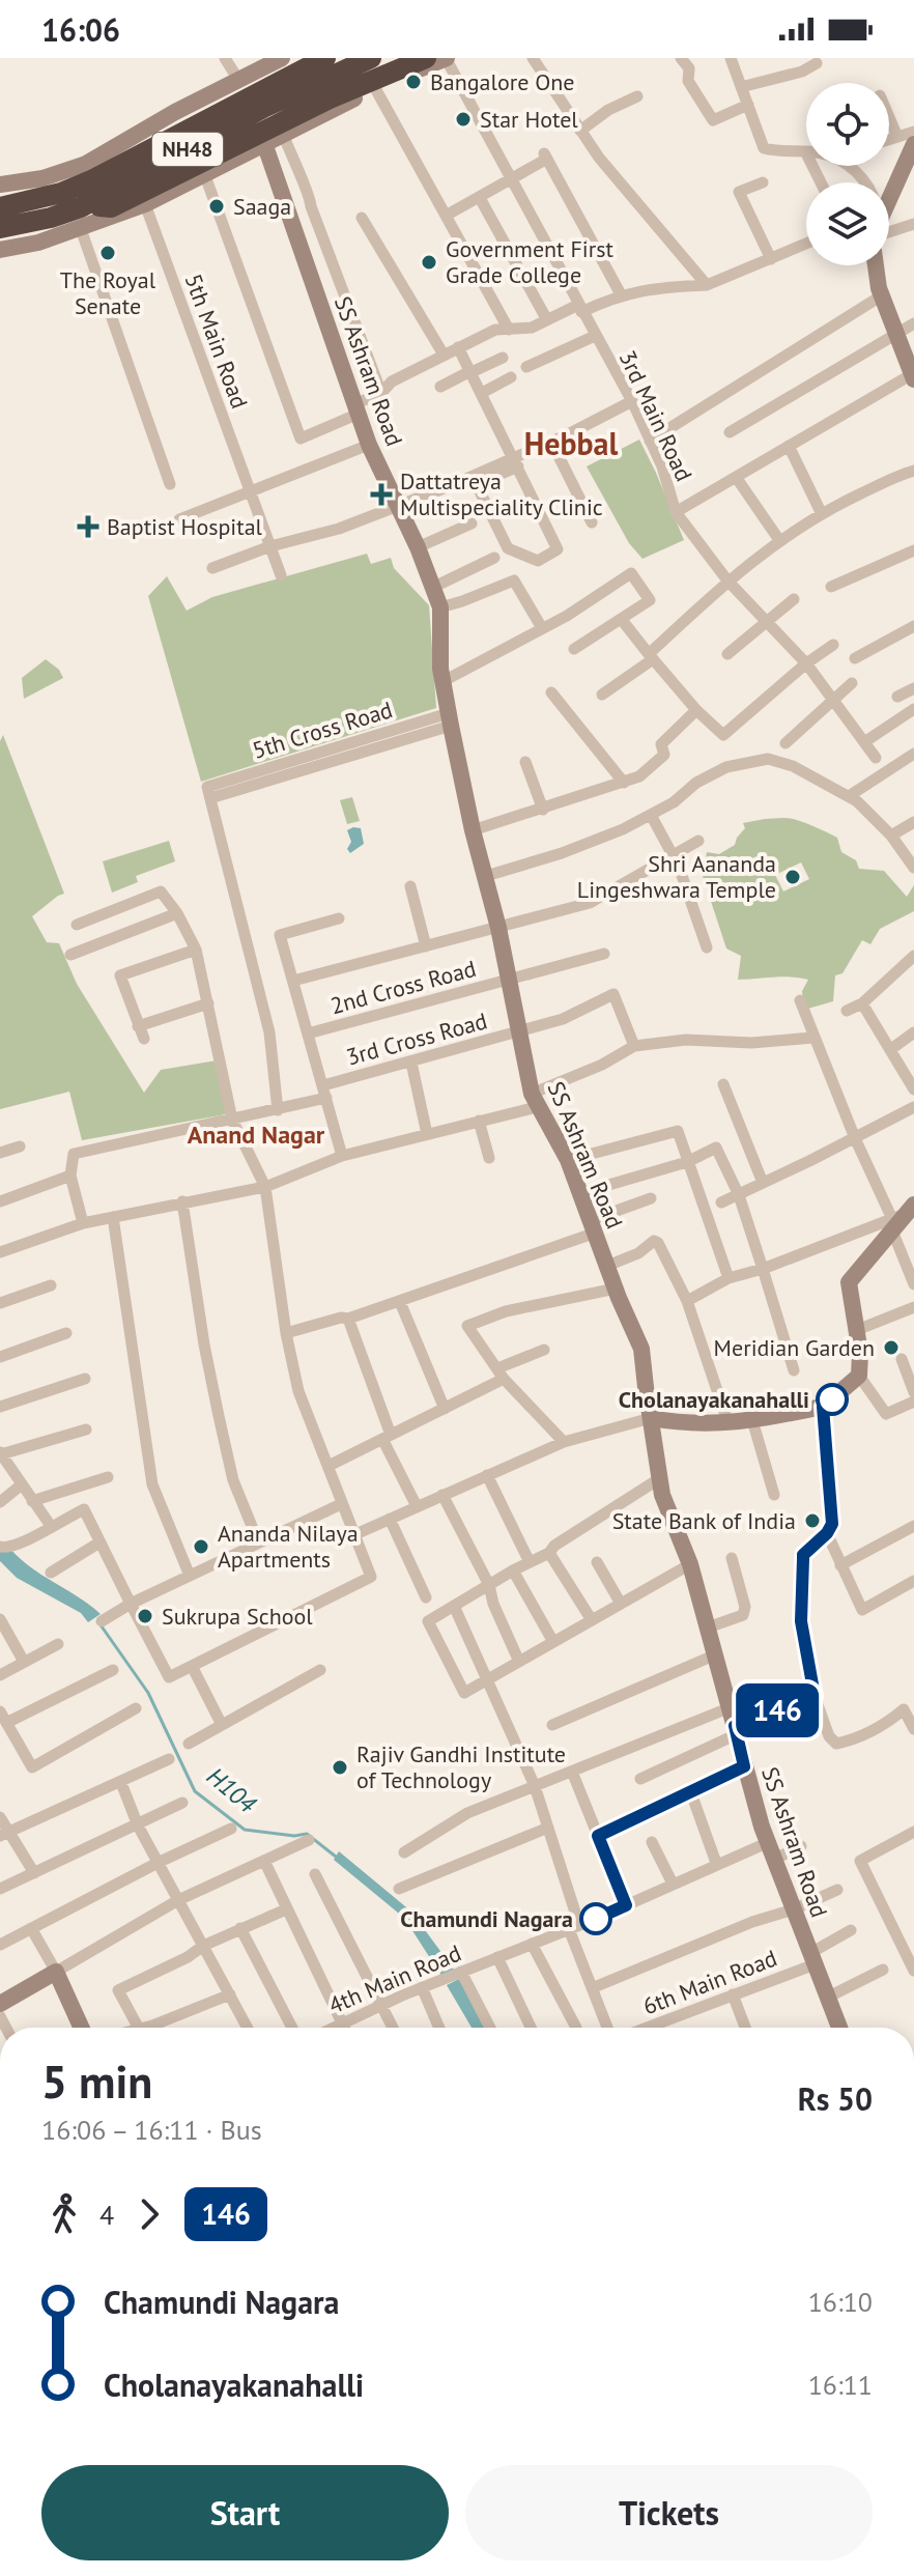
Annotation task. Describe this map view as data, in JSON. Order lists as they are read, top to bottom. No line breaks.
{"streets":{"highway":["NH48"],"street":["5th Main Road","SS Ashram Road","3rd Main Road","5th Cross Road","2nd Cross Road","3rd Cross Road","4th Main Road","6th Main Road"]},"crossings":[["SS Ashram Road","5th Cross Road"],["SS Ashram Road","2nd Cross Road"],["SS Ashram Road","3rd Cross Road"],["SS Ashram Road","4th Main Road"],["SS Ashram Road","6th Main Road"],["5th Cross Road","3rd Cross Road"]],"districts":["Hebbal","Anand Nagar"],"water":["H104"],"places":{"other":["Bangalore One","Star Hotel","Saaga","The Royal Senate","Government First Grade College","Shri Aananda Lingeshwara Temple","Meridian Garden","Cholanayakanahalli","State Bank of India","Ananda Nilaya Apartments","Sukrupa School","Rajiv Gandhi Institute of Technology","Chamundi Nagara"],"health":["Dattatreya Multispeciality Clinic","Baptist Hospital"]},"lines":["bus line 146"],"page":{"status":"16:06","on_map":"146","heading":["5 min","16:06 – 16:11 · Bus","Rs 50"],"legs":["4","146"],"list":[{"name":"Chamundi Nagara","value":"16:10"},{"name":"Cholanayakanahalli","value":"16:11"}],"buttons":["Start","Tickets"]}}
